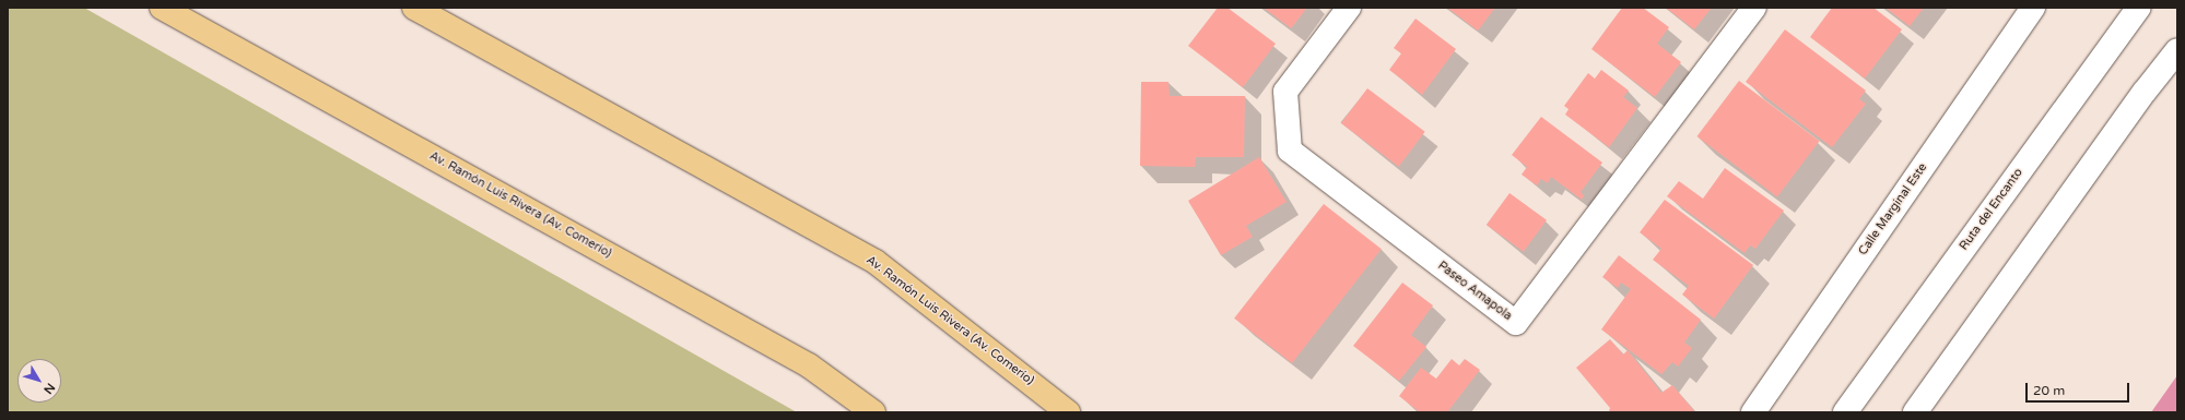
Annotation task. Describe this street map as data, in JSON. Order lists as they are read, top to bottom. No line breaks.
{"streets":{"main road":["Av. Ramón Luis Rivera (Av. Comerío)"],"street":["Calle Marginal Este","Ruta del Encanto","Paseo Amapola"]},"scale_bar":"20 m","north":"bottom right"}
